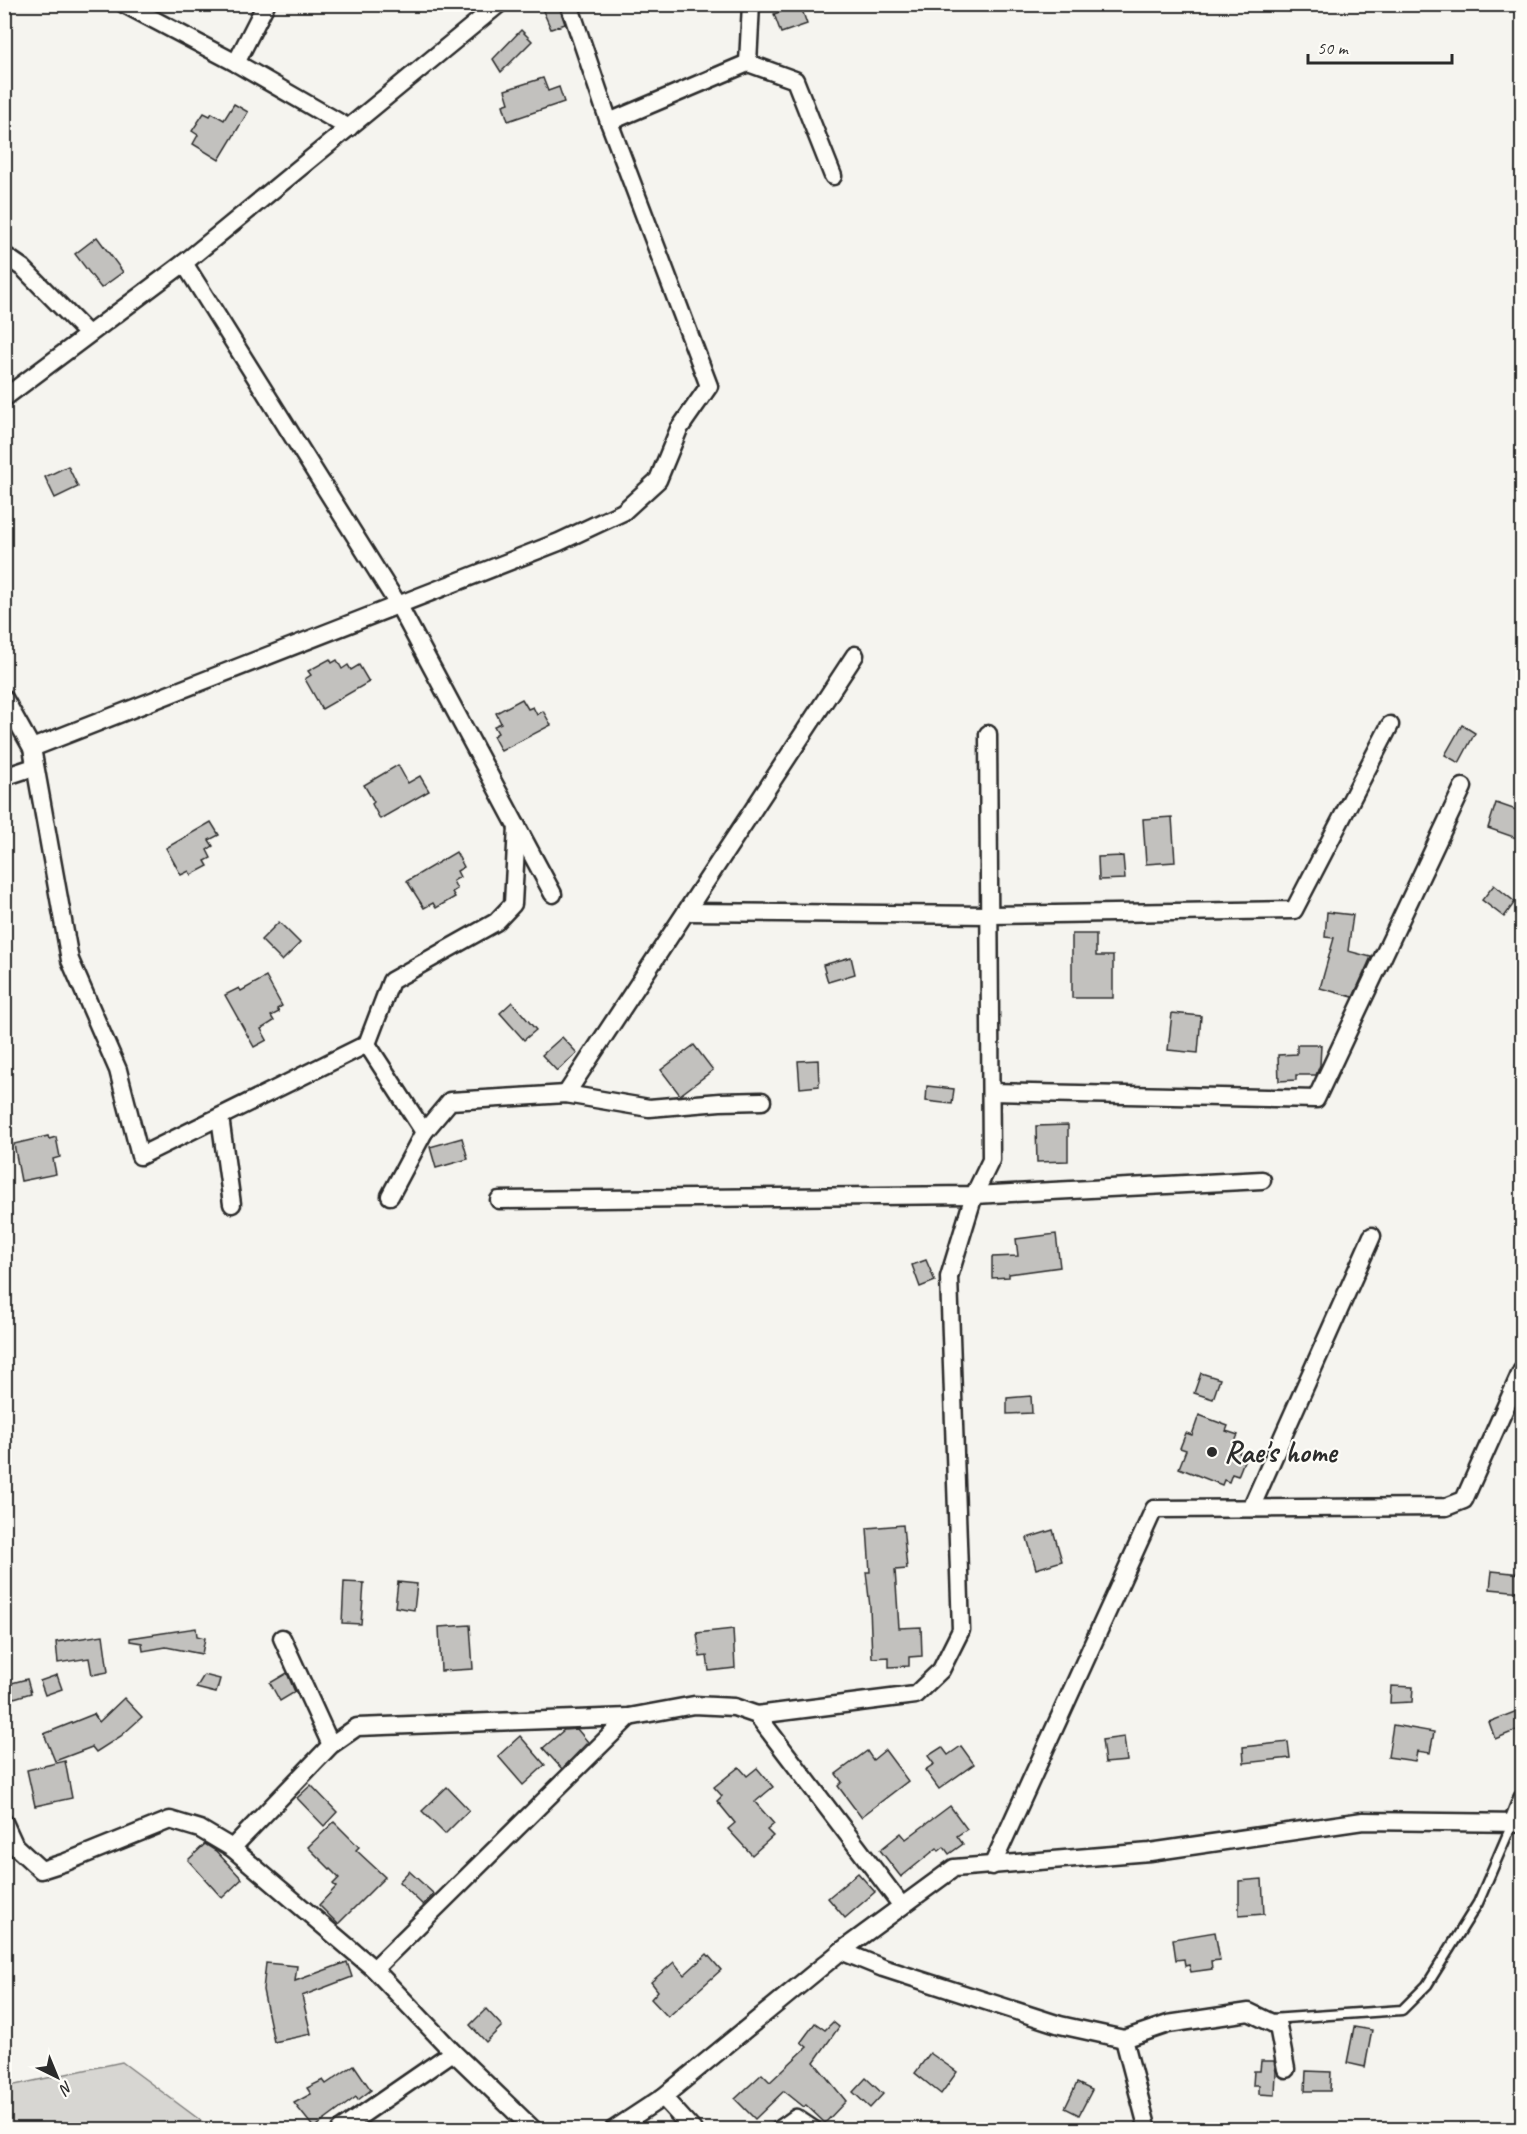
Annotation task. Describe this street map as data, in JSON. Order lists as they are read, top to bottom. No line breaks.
{"places":["Rae's home"],"scale_bar":"50 m","north":"bottom right"}
